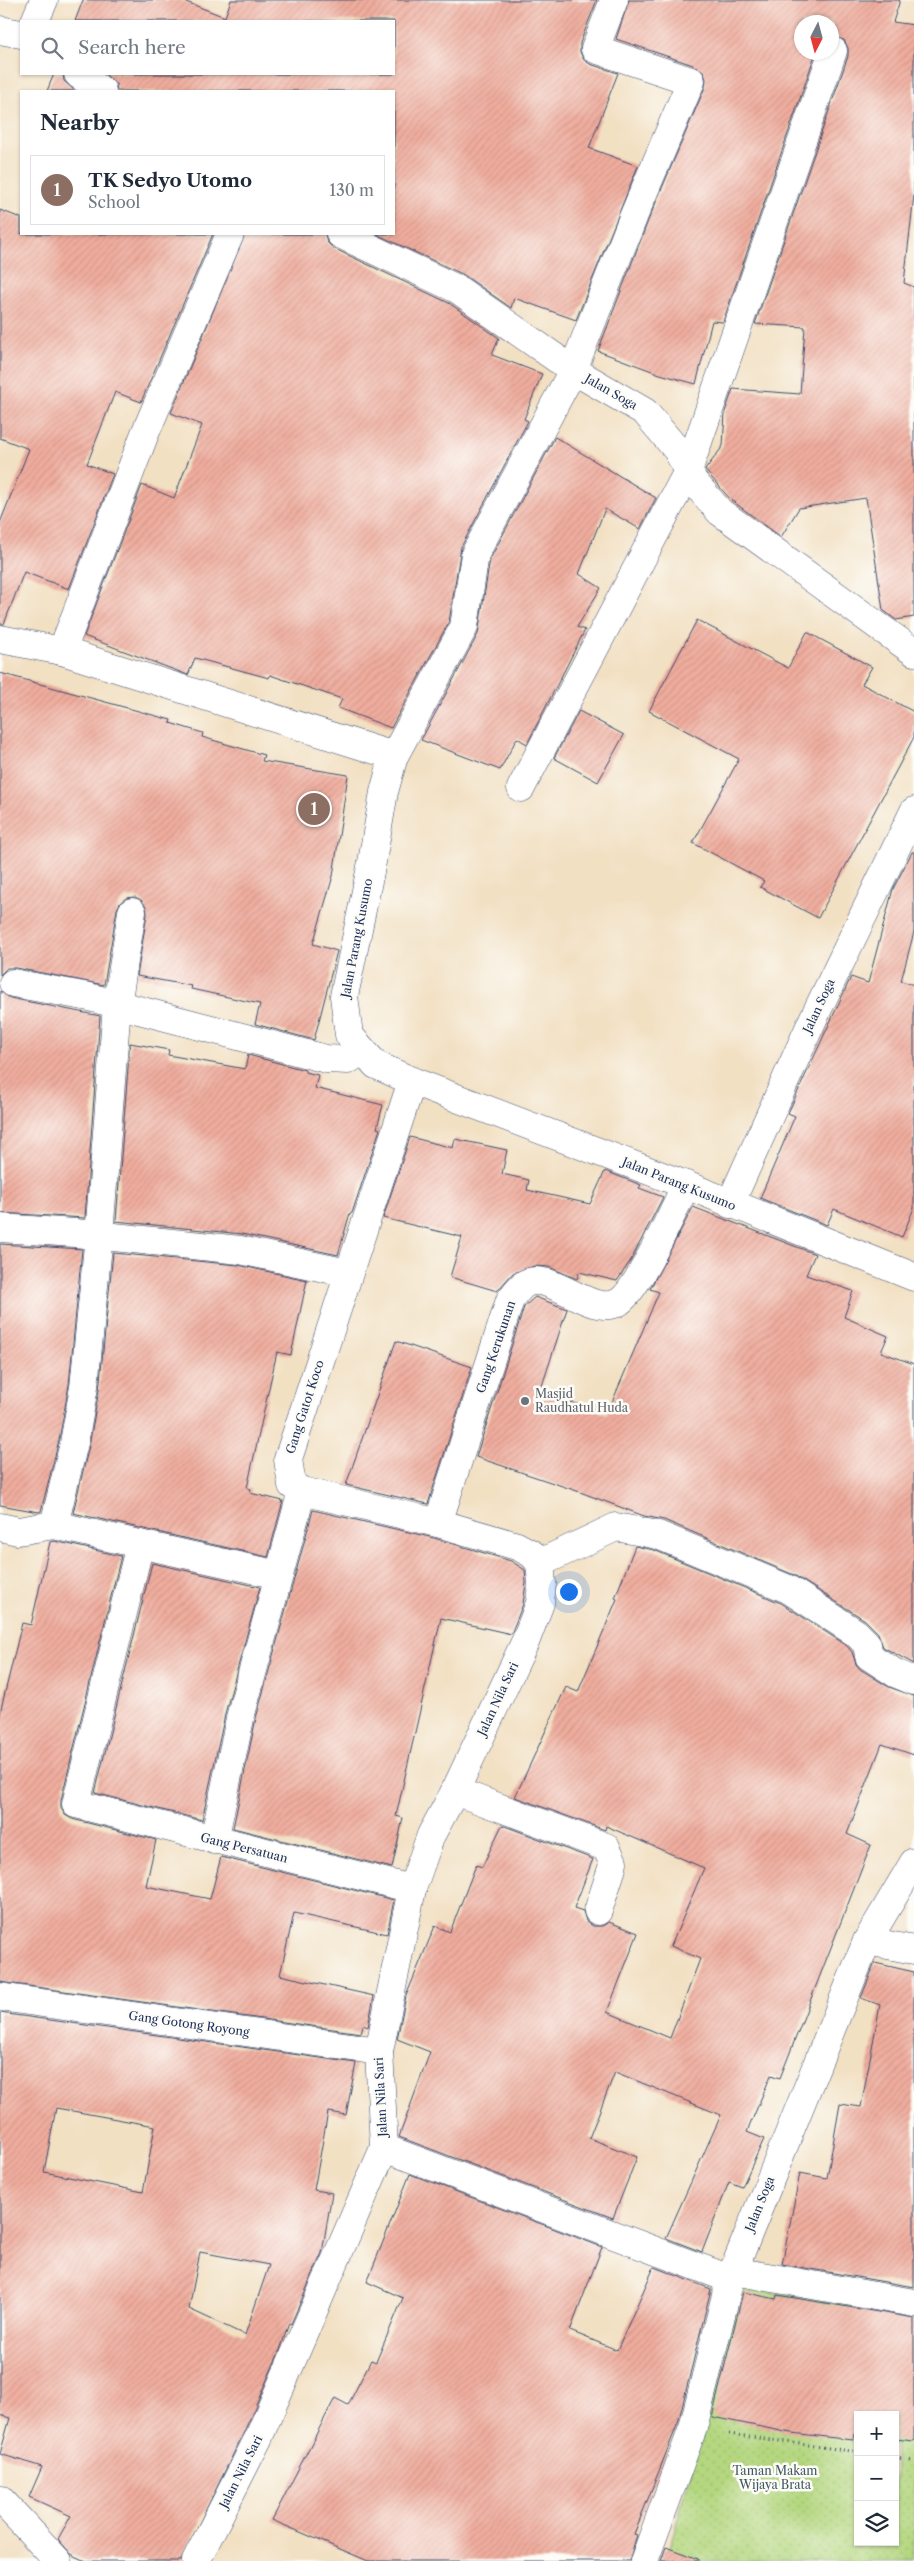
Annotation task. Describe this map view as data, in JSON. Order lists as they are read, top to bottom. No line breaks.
{"streets":{"street":["Jalan Soga","Jalan Parang Kusumo","Gang Kerukunan","Gang Gatot Koco","Jalan Nila Sari","Gang Persatuan","Gang Gotong Royong"]},"crossings":[["Jalan Soga","Jalan Parang Kusumo"],["Jalan Parang Kusumo","Gang Kerukunan"],["Jalan Parang Kusumo","Gang Gatot Koco"],["Jalan Nila Sari","Gang Persatuan"],["Jalan Nila Sari","Gang Gotong Royong"]],"parks":["Taman Makam Wijaya Brata"],"places":["Masjid Raudhatul Huda"],"north":"bottom","page":{"search":"Search here","heading":"Nearby","list":[{"mark":"1","name":"TK Sedyo Utomo","note":"School","value":"130 m"}],"pins":"1","map_buttons":["+","−"]}}
